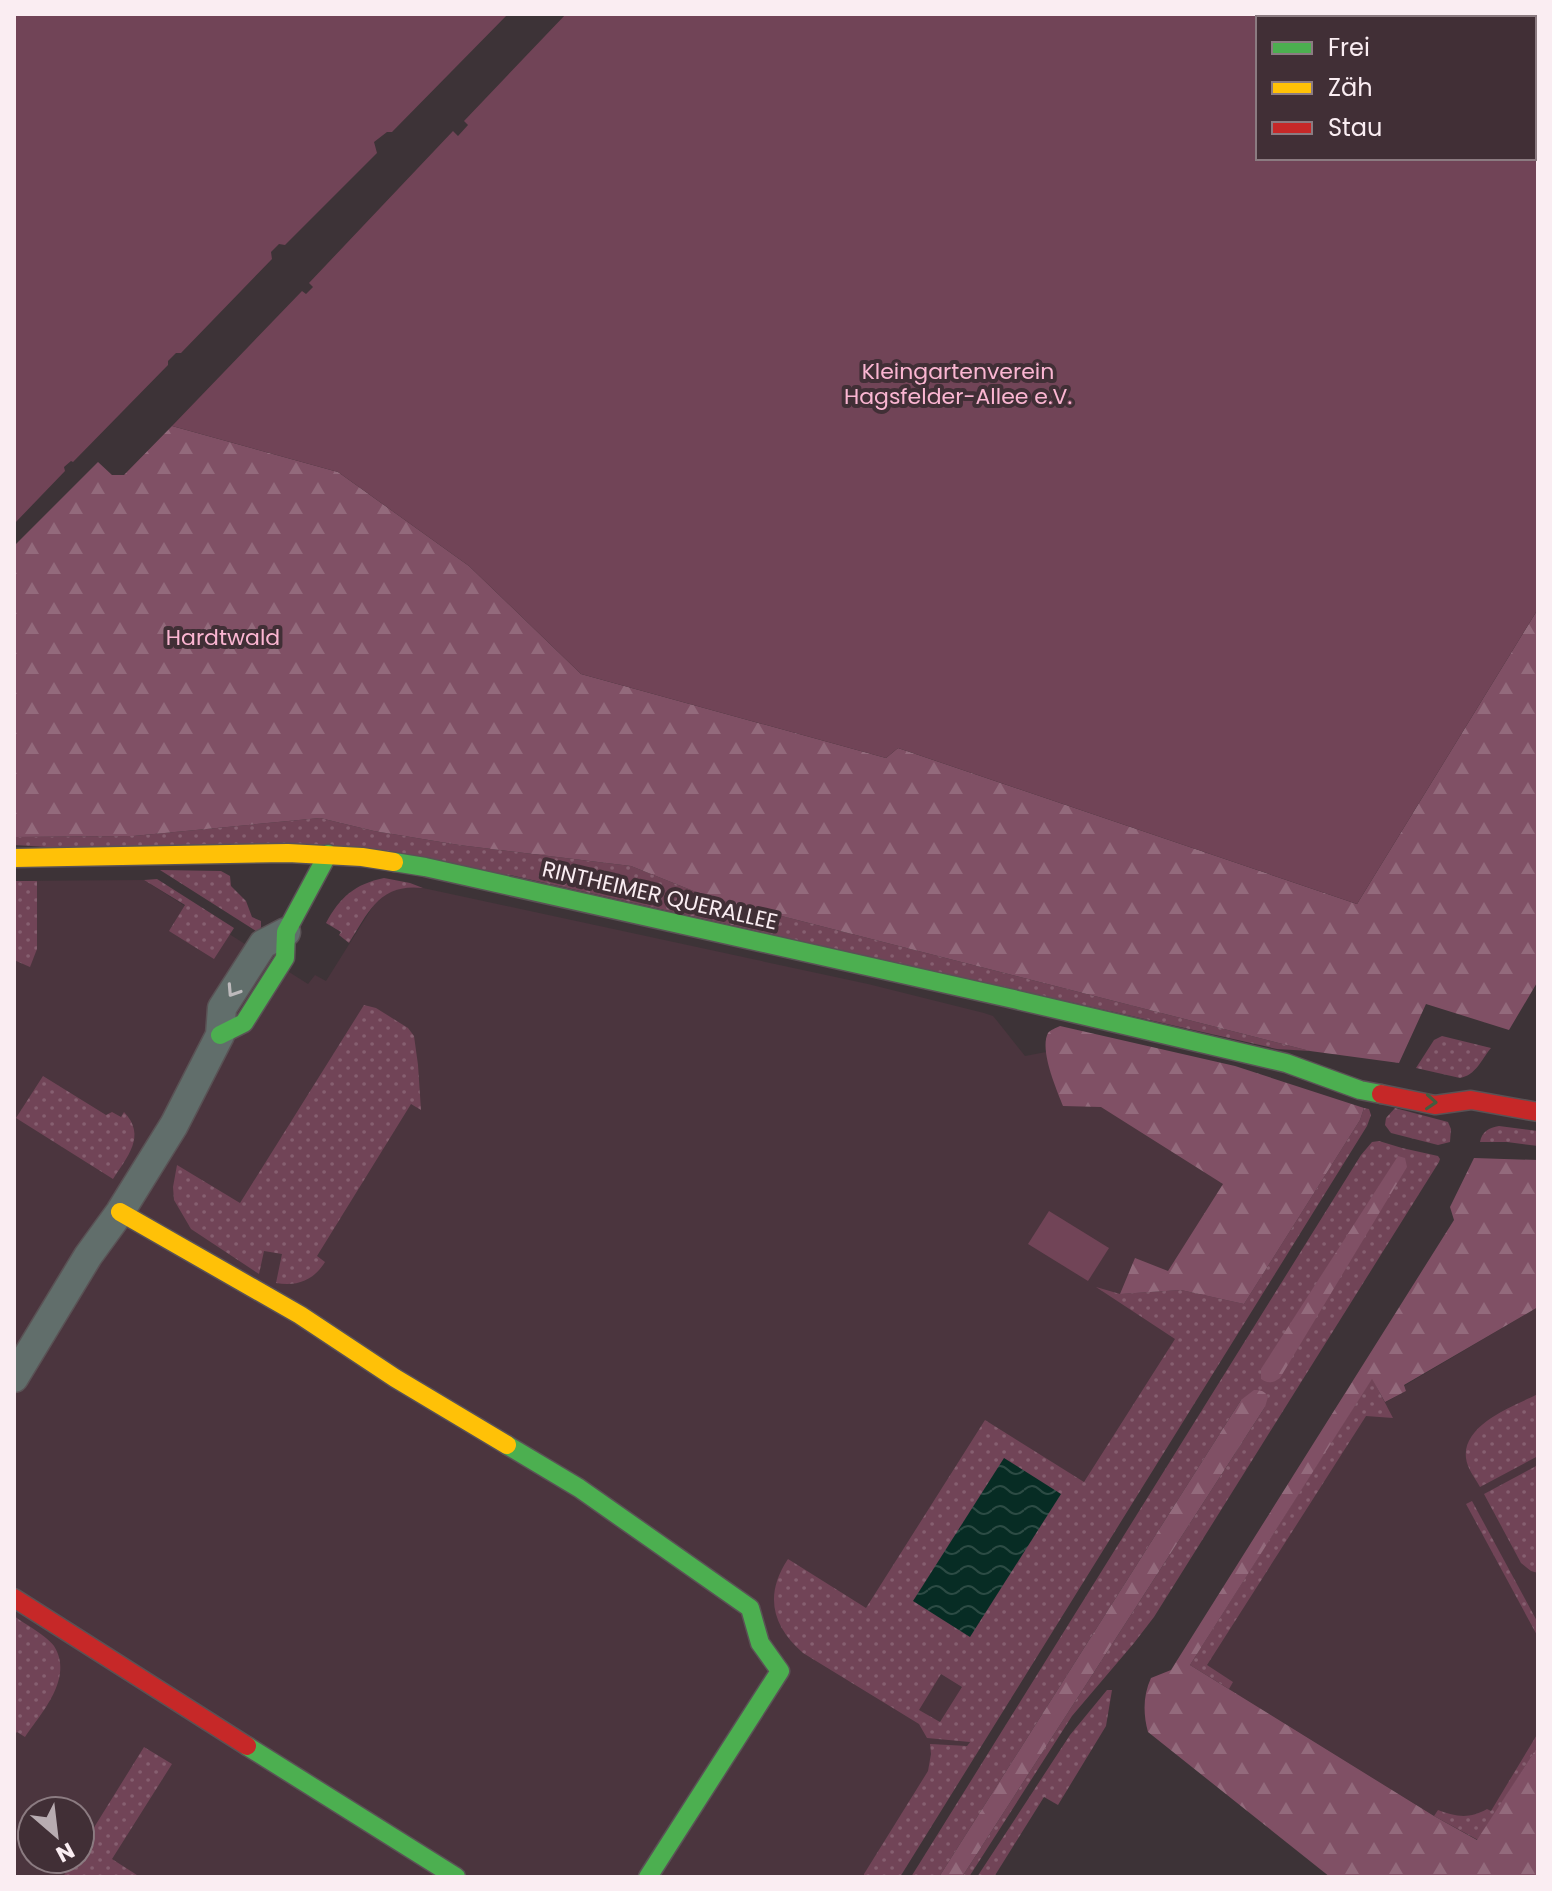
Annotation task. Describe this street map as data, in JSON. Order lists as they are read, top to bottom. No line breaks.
{"streets":{"street":["RINTHEIMER QUERALLEE"]},"parks":["Kleingartenverein Hagsfelder-Allee e.V.","Hardtwald"],"legend":["Frei","Zäh","Stau"],"north":"bottom right"}
